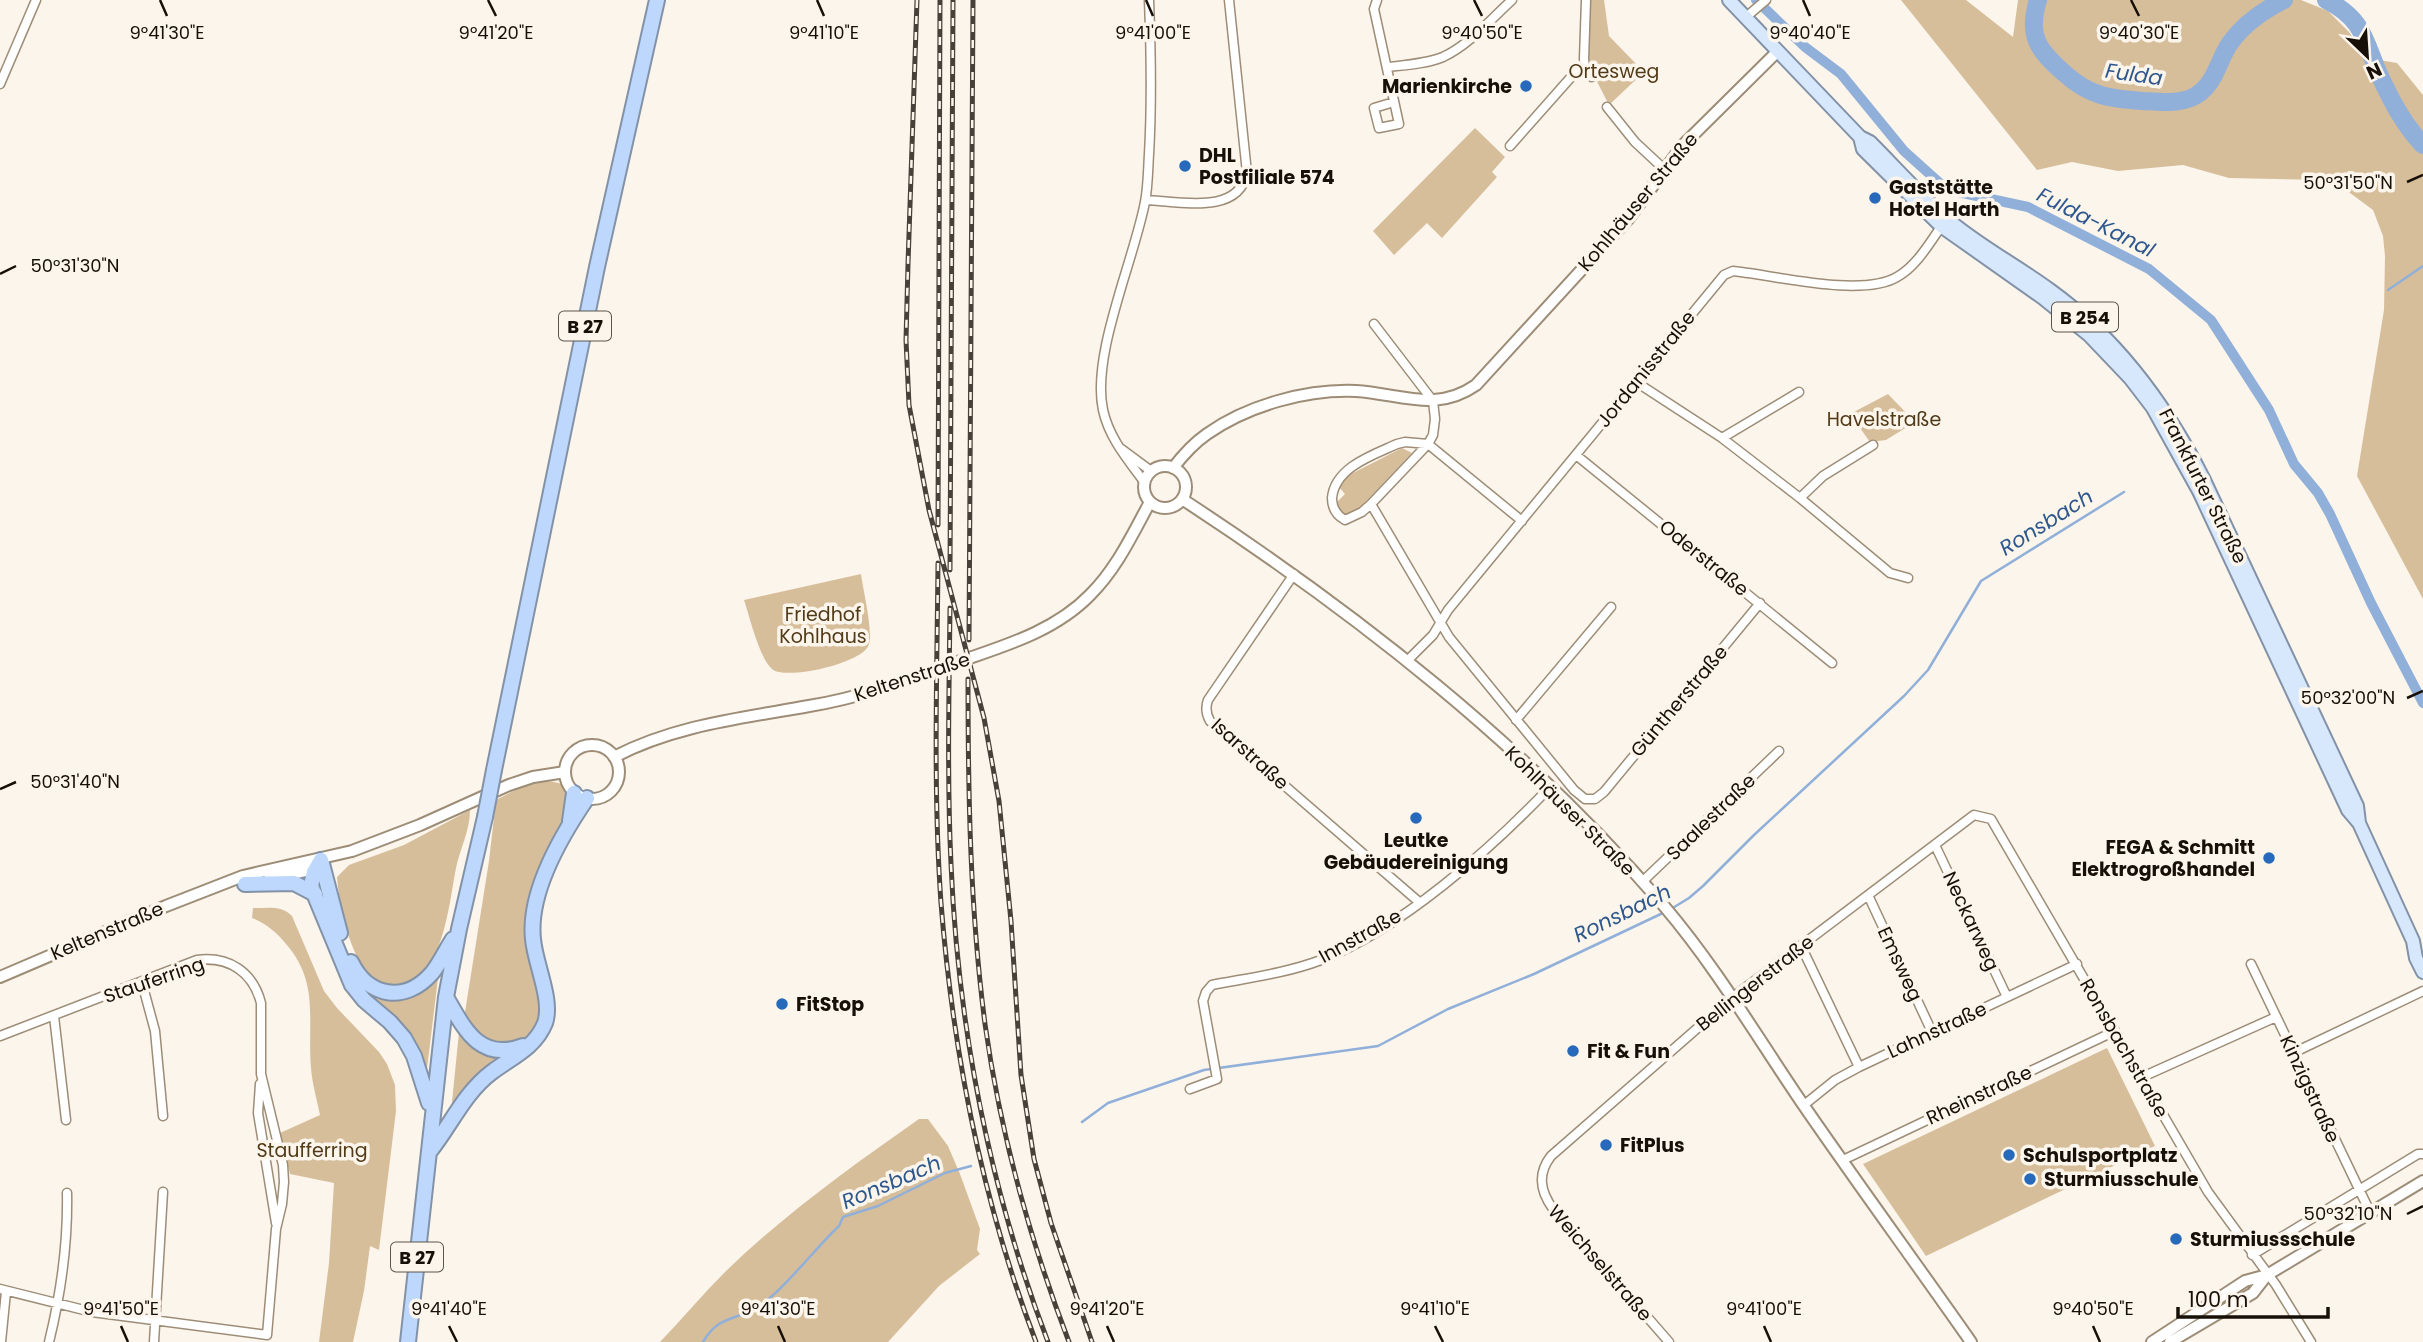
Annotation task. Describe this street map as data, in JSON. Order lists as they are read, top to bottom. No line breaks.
{"streets":{"highway":["B 27"],"main road":["Kohlhäuser Straße","B 254","Frankfurter Straße","Keltenstraße"],"street":["Jordanisstraße","Oderstraße","Güntherstraße","Isarstraße","Saalestraße","Neckarweg","Innstraße","Emsweg","Stauferring","Bellingerstraße","Lahnstraße","Ronsbachstraße","Kinzigstraße","Rheinstraße","Weichselstraße"]},"crossings":[["Kohlhäuser Straße","Jordanisstraße"],["Kohlhäuser Straße","Frankfurter Straße"],["Kohlhäuser Straße","Keltenstraße"],["Kohlhäuser Straße","Isarstraße"],["Kohlhäuser Straße","Saalestraße"],["Kohlhäuser Straße","Innstraße"],["Kohlhäuser Straße","Bellingerstraße"],["Kohlhäuser Straße","Lahnstraße"],["Kohlhäuser Straße","Rheinstraße"],["Jordanisstraße","Frankfurter Straße"],["Jordanisstraße","Oderstraße"],["Oderstraße","Güntherstraße"],["Isarstraße","Innstraße"],["Neckarweg","Bellingerstraße"],["Neckarweg","Lahnstraße"],["Emsweg","Bellingerstraße"],["Emsweg","Lahnstraße"],["Bellingerstraße","Ronsbachstraße"],["Bellingerstraße","Weichselstraße"],["Lahnstraße","Ronsbachstraße"],["Ronsbachstraße","Rheinstraße"]],"water":["Fulda","Fulda-Kanal","Ronsbach"],"parks":["Ortesweg","Havelstraße","Friedhof Kohlhaus","Staufferring"],"places":["Marienkirche","DHL Postfiliale 574","Gaststätte Hotel Harth","Leutke Gebäudereinigung","FEGA & Schmitt Elektrogroßhandel","FitStop","Fit & Fun","FitPlus","Schulsportplatz","Sturmiusschule","Sturmiussschule"],"scale_bar":"100 m","north":"bottom right","coordinates":["9°41'30\"E","9°41'20\"E","9°41'10\"E","9°41'00\"E","9°40'50\"E","9°40'40\"E","9°40'30\"E","50°31'50\"N","50°31'30\"N","50°32'00\"N","50°31'40\"N","50°32'10\"N","9°41'50\"E","9°41'40\"E"]}
